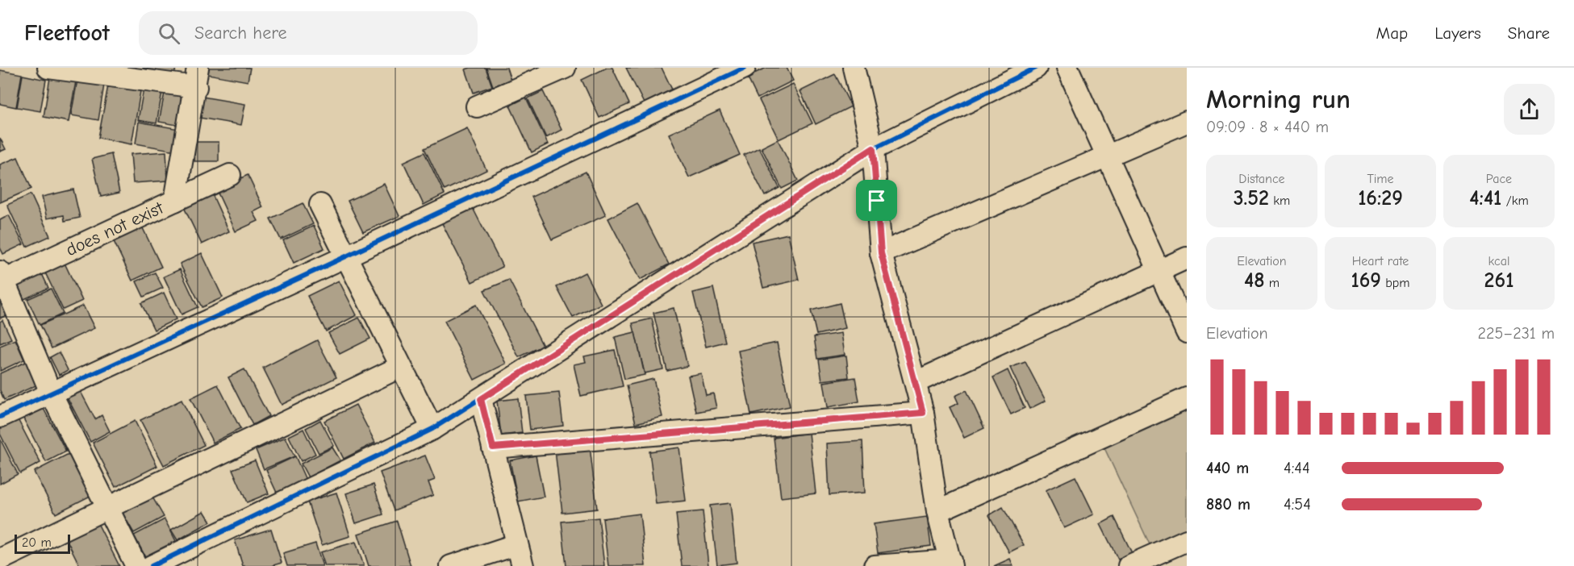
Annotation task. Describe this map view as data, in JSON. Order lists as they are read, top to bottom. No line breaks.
{"streets":{"street":["does not exist"]},"scale_bar":"20 m","page":{"header":"Fleetfoot","search":"Search here","nav":["Map","Layers","Share"],"heading":["Morning run","09:09 · 8 × 440 m"],"stats":[["Distance","3.52 km"],["Time","16:29"],["Pace","4:41 /km"],["Elevation","48 m"],["Heart rate","169 bpm"],["kcal","261"]],"chart":["Elevation","225–231 m"],"list":[{"name":"440 m","note":"4:44"},{"name":"880 m","note":"4:54"}],"scale":"20 m"}}
